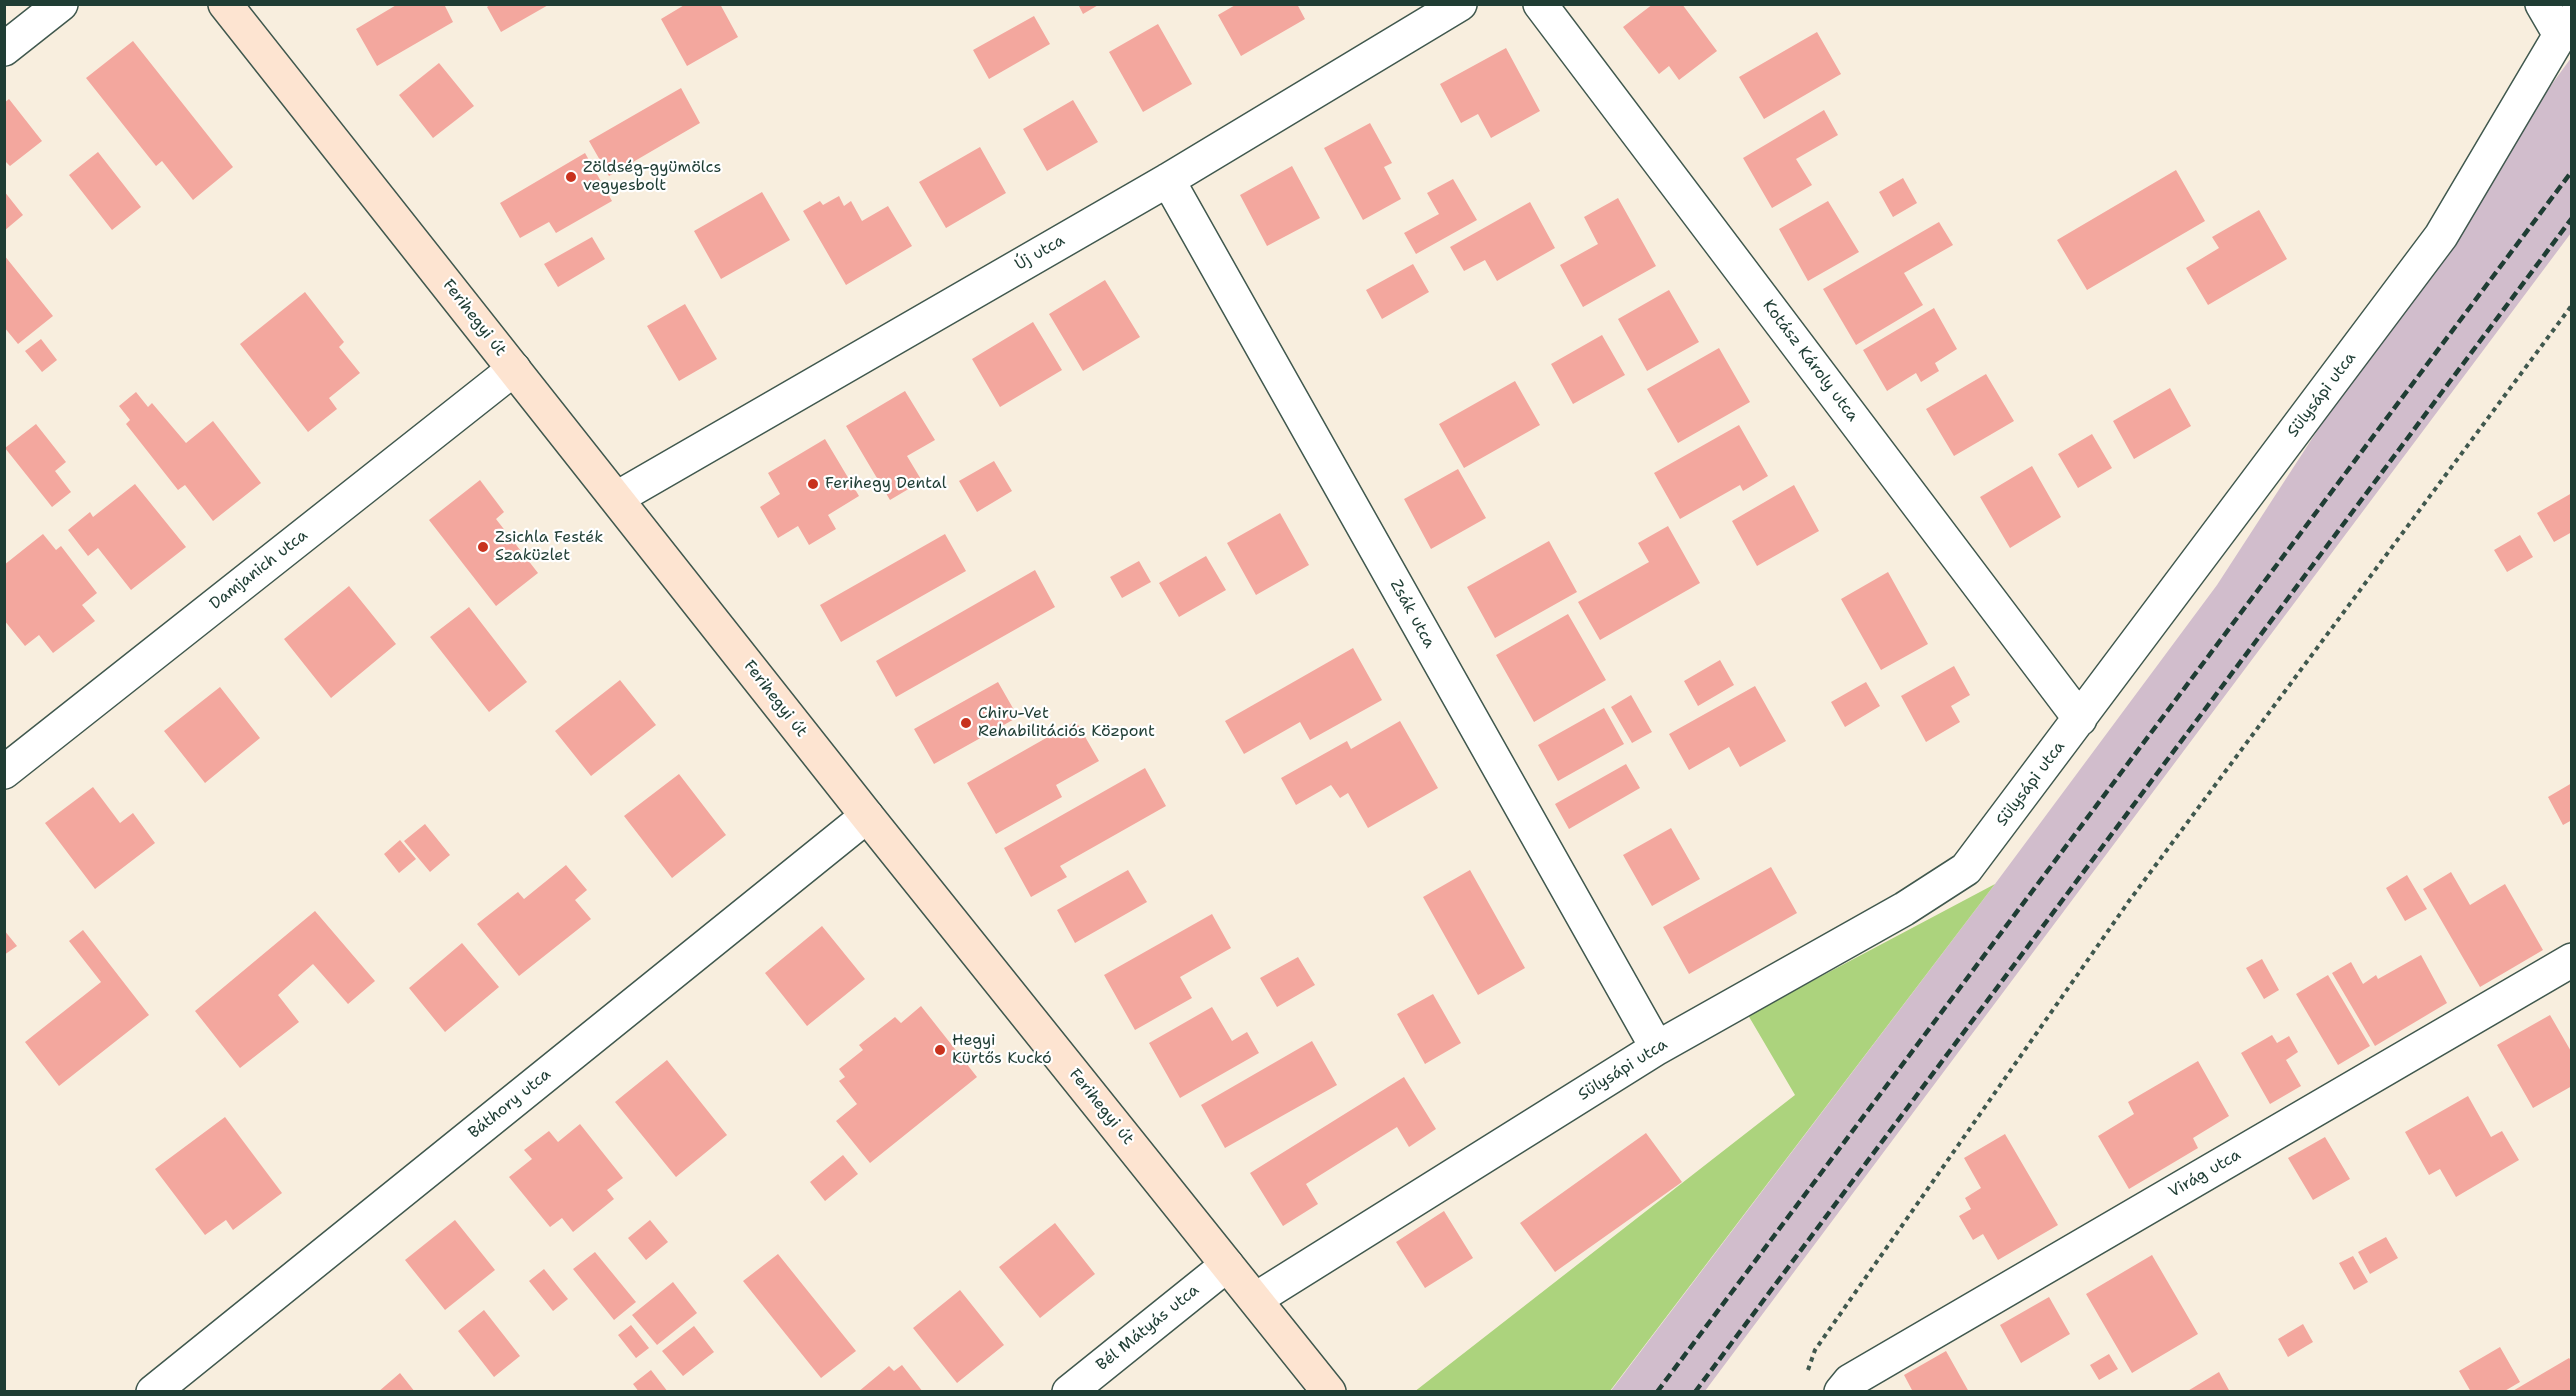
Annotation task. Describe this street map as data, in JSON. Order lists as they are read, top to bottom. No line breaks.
{"streets":{"main road":["Ferihegyi út"],"street":["Új utca","Kotász Károly utca","Sülysápi utca","Damjanich utca","Zsák utca","Báthory utca","Virág utca","Bél Mátyás utca"]},"crossings":[["Új utca","Ferihegyi út"],["Új utca","Zsák utca"],["Ferihegyi út","Sülysápi utca"],["Ferihegyi út","Damjanich utca"],["Ferihegyi út","Báthory utca"],["Ferihegyi út","Bél Mátyás utca"],["Kotász Károly utca","Sülysápi utca"],["Sülysápi utca","Zsák utca"]],"places":["Zöldség-gyümölcs vegyesbolt","Ferihegy Dental","Zsichla Festék Szaküzlet","Chiru-Vet Rehabilitációs Központ","Hegyi Kürtős Kuckó"]}
